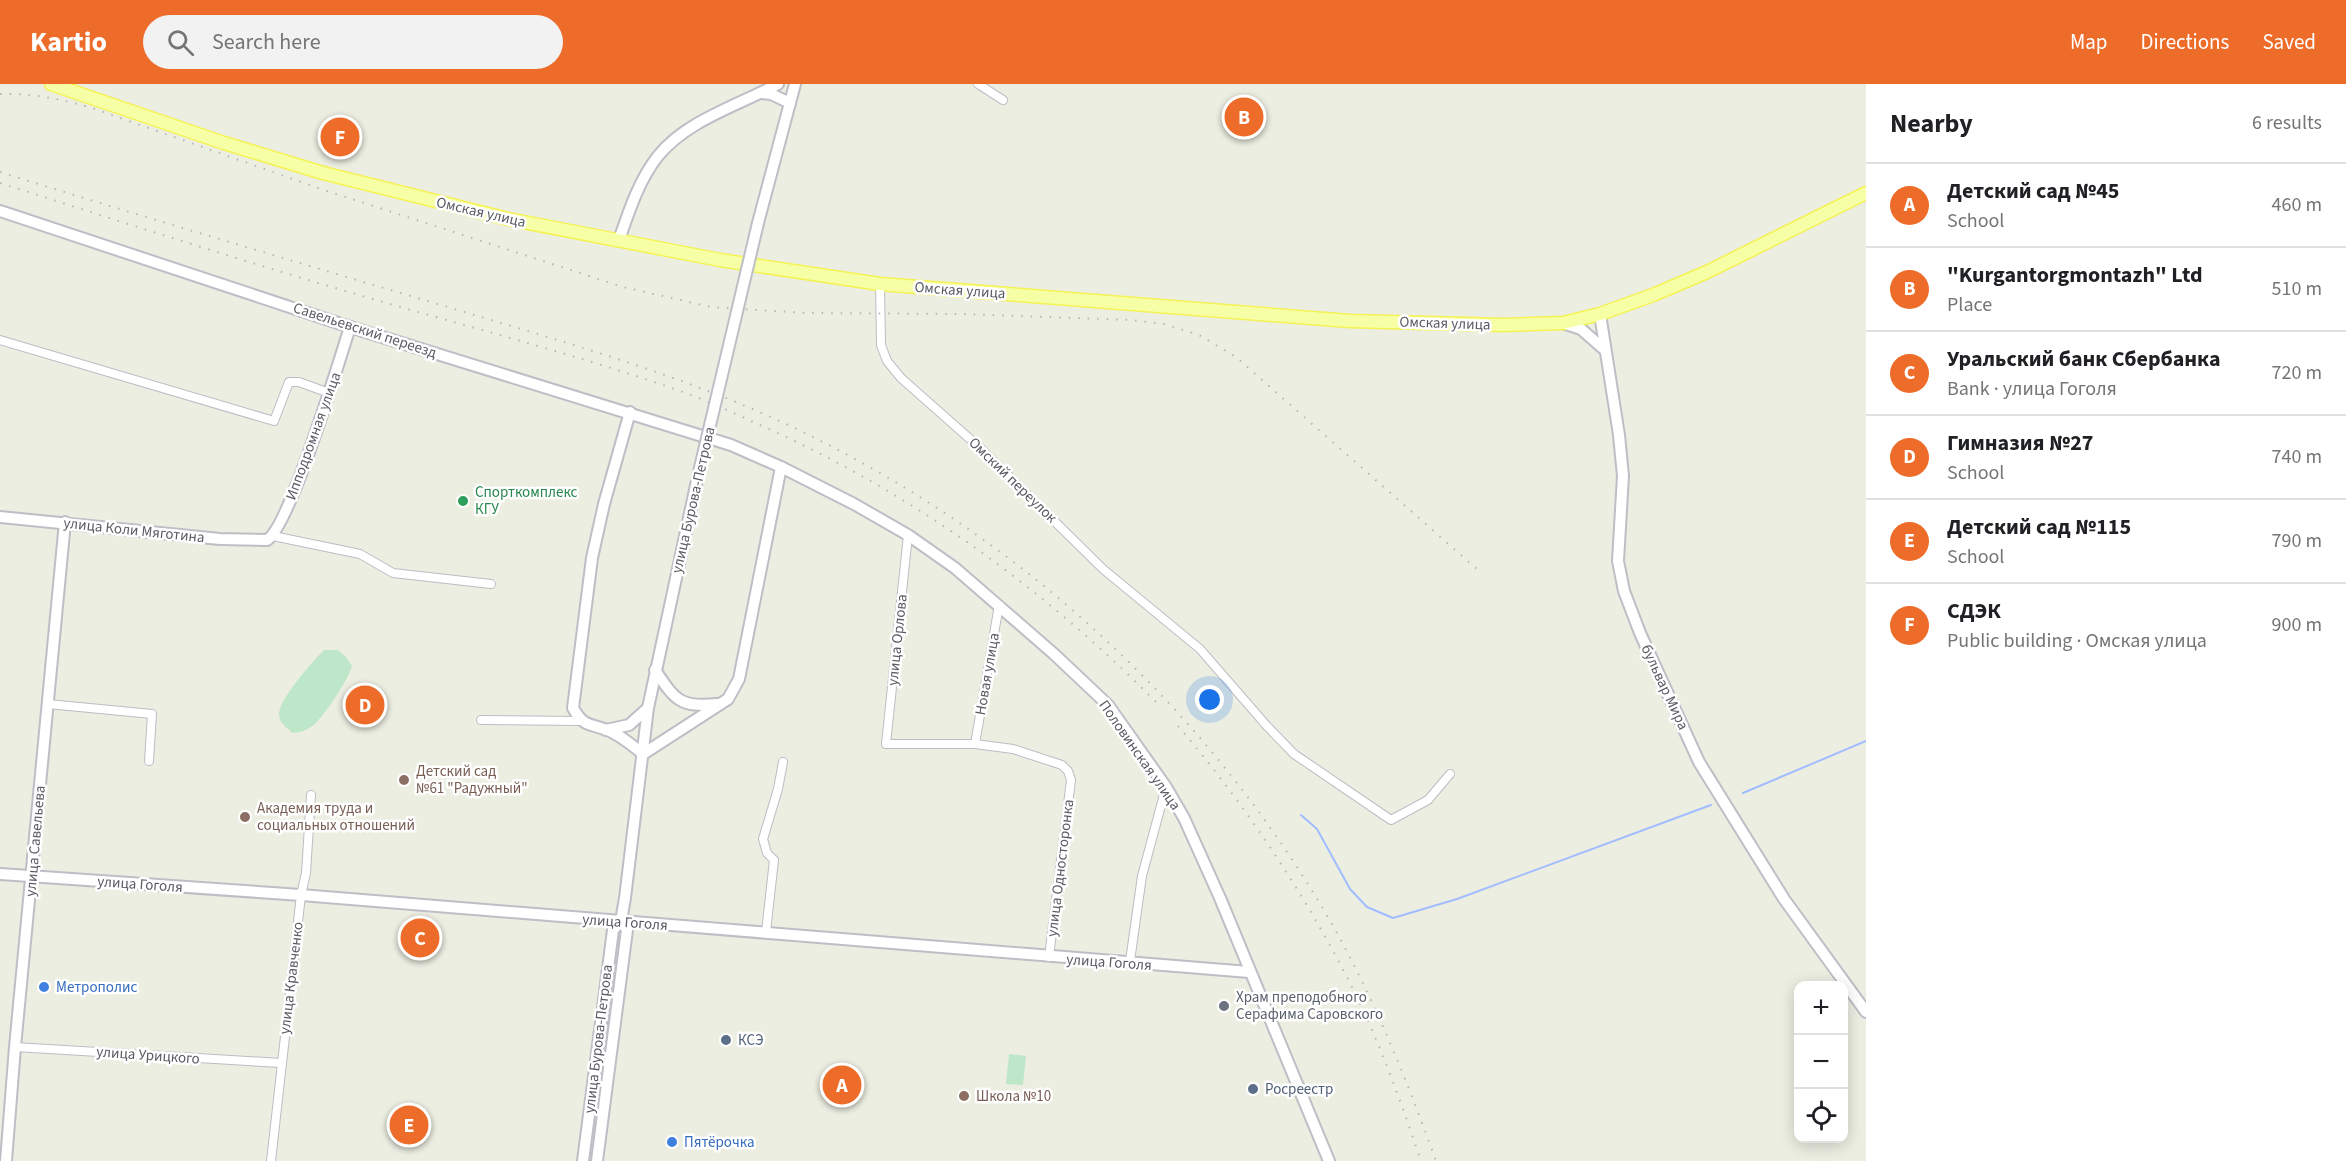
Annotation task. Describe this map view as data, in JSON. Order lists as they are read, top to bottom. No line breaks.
{"streets":{"main road":["Омская улица","Савельевский переезд","Ипподромная улица","улица Бурова-Петрова","улица Коли Мяготина","бульвар Мира","Половинская улица","улица Савельева","улица Гоголя"],"street":["Омский переулок","улица Орлова","Новая улица","улица Односторонка","улица Кравченко","улица Урицкого"]},"crossings":[["Омская улица","Омский переулок"],["Омская улица","бульвар Мира"],["Савельевский переезд","Ипподромная улица"],["Савельевский переезд","Половинская улица"],["Ипподромная улица","улица Коли Мяготина"],["улица Бурова-Петрова","улица Гоголя"],["улица Коли Мяготина","улица Савельева"],["улица Орлова","Новая улица"],["улица Орлова","Половинская улица"],["улица Орлова","улица Односторонка"],["Новая улица","Половинская улица"],["Новая улица","улица Односторонка"],["Половинская улица","улица Гоголя"],["улица Савельева","улица Гоголя"],["улица Савельева","улица Урицкого"],["улица Односторонка","улица Гоголя"],["улица Гоголя","улица Кравченко"],["улица Кравченко","улица Урицкого"]],"places":["Спорткомплекс КГУ","Детский сад №61 \"Радужный\"","Академия труда и социальных отношений","Метрополис","Храм преподобного Серафима Саровского","КСЭ","Росреестр","Школа №10","Пятёрочка"],"page":{"header":"Kartio","search":"Search here","nav":["Map","Directions","Saved"],"heading":["Nearby","6 results"],"pins":["B","F","D","C","A","E"],"list":[{"mark":"A","name":"Детский сад №45","note":"School","value":"460 m"},{"mark":"B","name":"\"Kurgantorgmontazh\" Ltd","note":"Place","value":"510 m"},{"mark":"C","name":"Уральский банк Сбербанка","note":"Bank · улица Гоголя","value":"720 m"},{"mark":"D","name":"Гимназия №27","note":"School","value":"740 m"},{"mark":"E","name":"Детский сад №115","note":"School","value":"790 m"},{"mark":"F","name":"СДЭК","note":"Public building · Омская улица","value":"900 m"}],"map_buttons":["+","−"]}}
